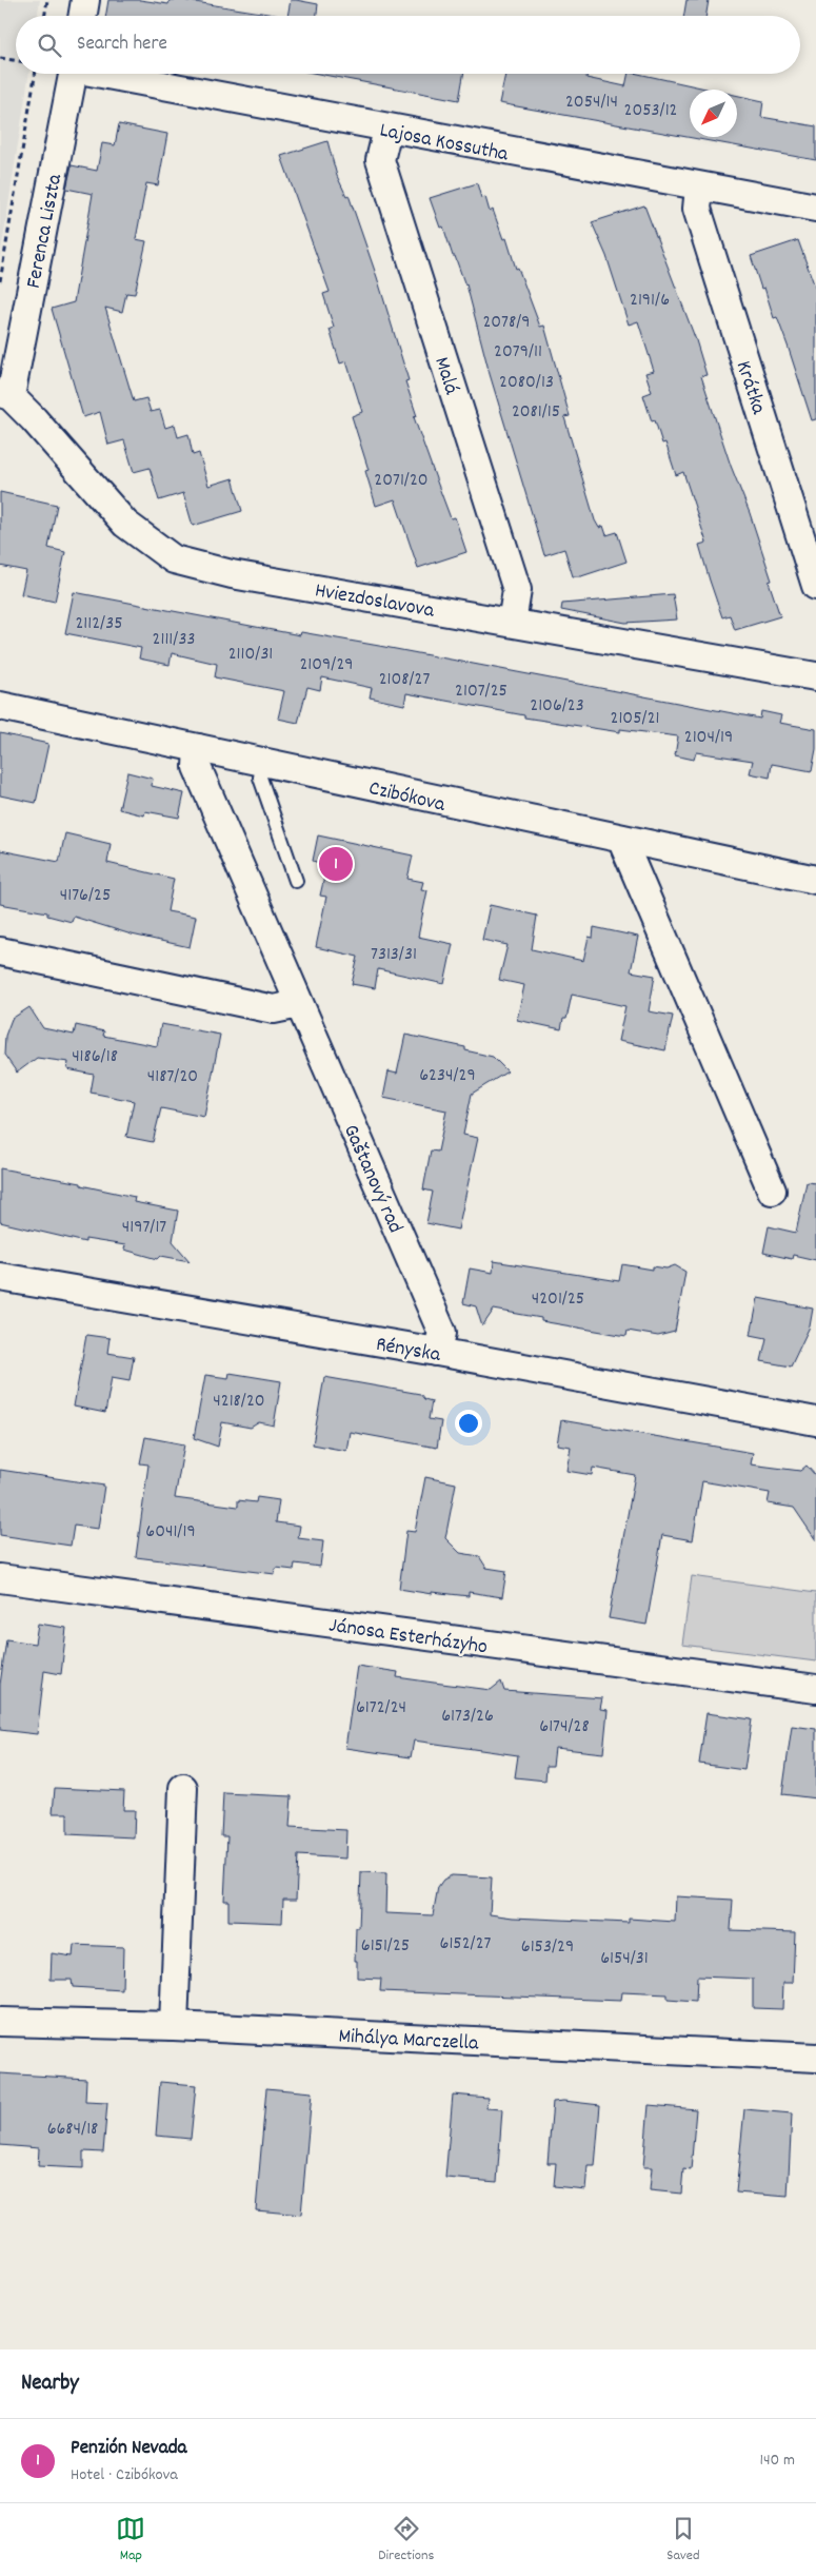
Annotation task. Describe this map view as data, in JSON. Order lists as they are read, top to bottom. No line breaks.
{"streets":{"street":["Lajosa Kossutha","Ferenca Liszta","Malá","Krátka","Hviezdoslavova","Czibókova","Gaštanový rad","Rényska","Jánosa Esterházyho","Mihálya Marczella"]},"crossings":[["Lajosa Kossutha","Malá"],["Lajosa Kossutha","Krátka"],["Ferenca Liszta","Hviezdoslavova"],["Malá","Hviezdoslavova"],["Czibókova","Gaštanový rad"],["Gaštanový rad","Rényska"]],"house_numbers":["2054/14","2053/12","2191/6","2078/9","2079/11","2080/13","2081/15","2071/20","2112/35","2111/33","2110/31","2109/29","2108/27","2107/25","2106/23","2105/21","2104/19","4176/25","7313/31","4186/18","6234/29","4187/20","4197/17","4201/25","4218/20","6041/19","6172/24","6173/26","6174/28","6152/27","6151/25","6153/29","6154/31","6684/18"],"north":"bottom left","page":{"search":"Search here","pins":"1","heading":"Nearby","list":[{"mark":"1","name":"Penzión Nevada","note":"Hotel · Czibókova","value":"140 m"}],"nav":["Map","Directions","Saved"]}}
